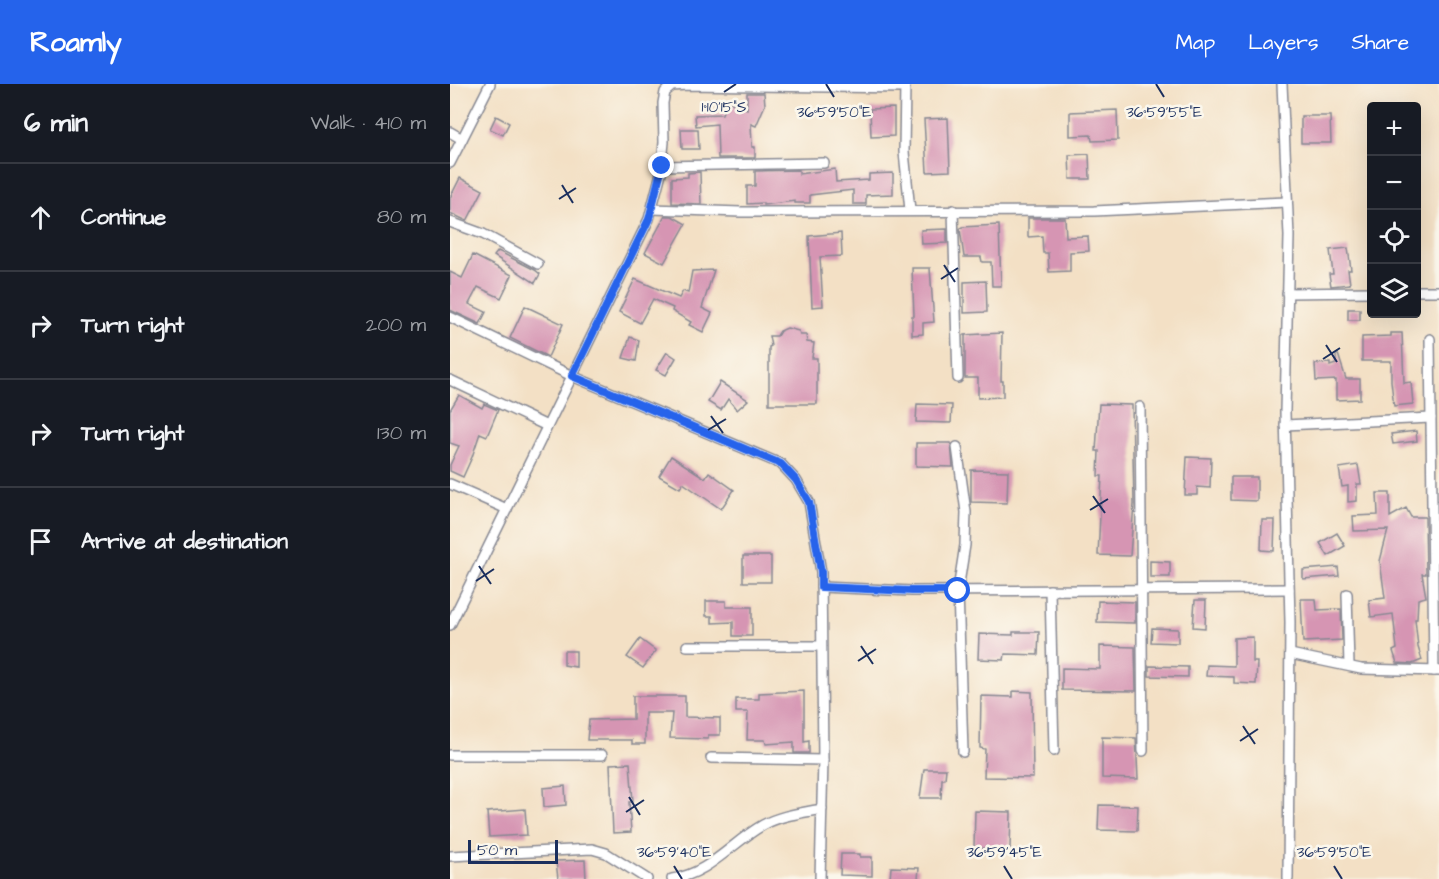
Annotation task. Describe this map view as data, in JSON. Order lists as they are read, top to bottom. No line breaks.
{"scale_bar":"50 m","page":{"header":"Roamly","nav":["Map","Layers","Share"],"heading":["6 min","Walk · 410 m"],"map_buttons":["+","−"],"list":[["Continue","80 m"],["Turn right","200 m"],["Turn right","130 m"],"Arrive at destination"],"scale":"50 m"},"coordinates":["1°10'15\"S","36°59'50\"E","36°59'55\"E","36°59'40\"E","36°59'45\"E"]}
